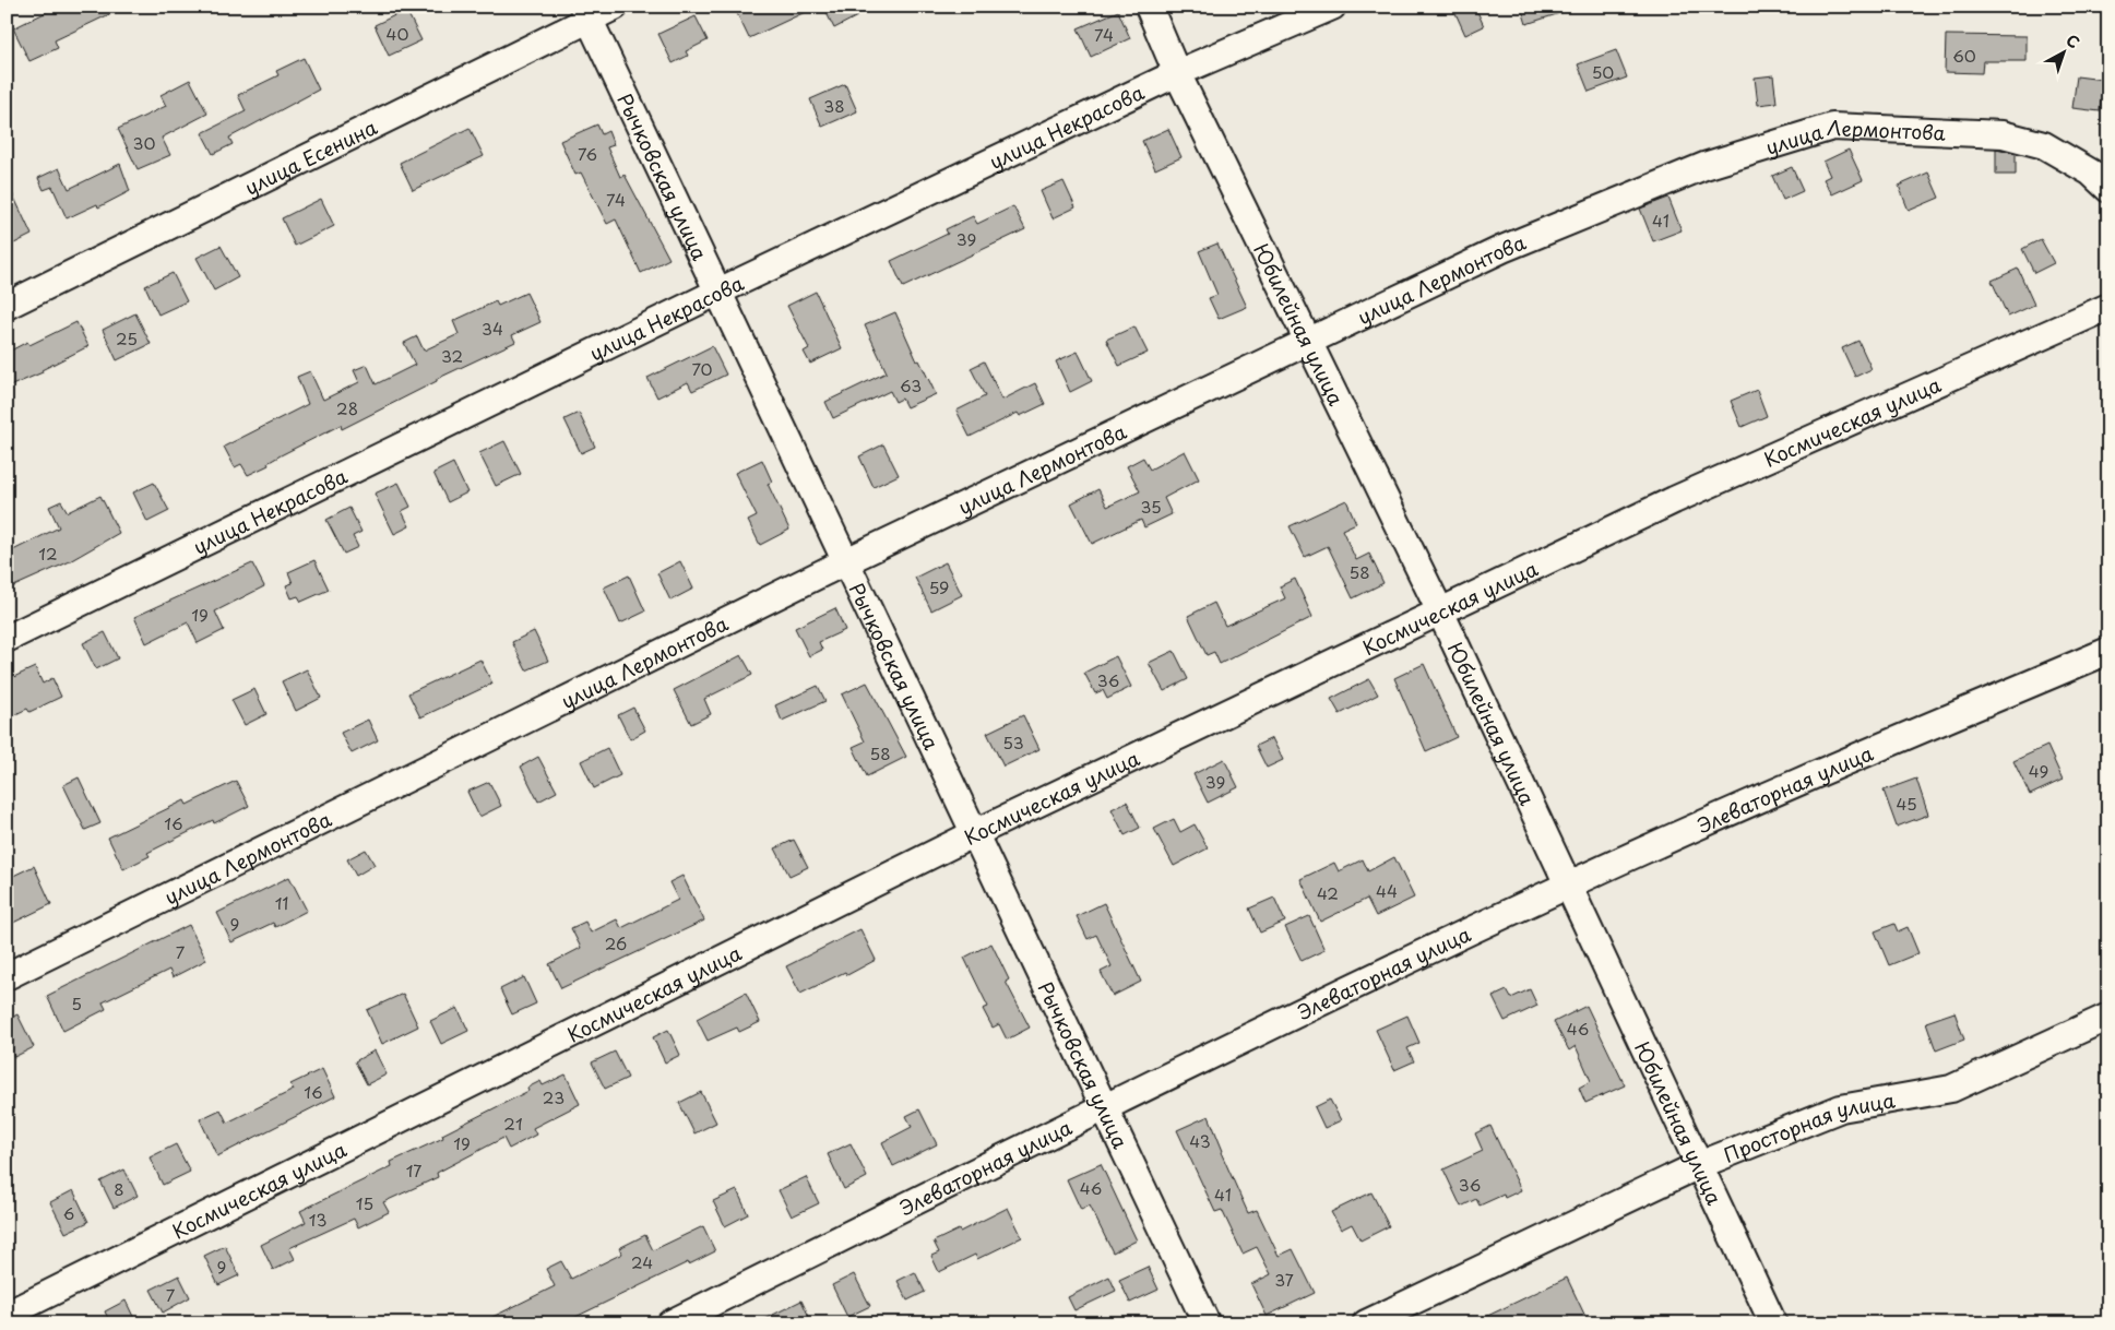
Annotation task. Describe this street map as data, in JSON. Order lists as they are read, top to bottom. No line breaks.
{"streets":{"street":["улица Некрасова","улица Лермонтова","улица Есенина","Рычковская улица","Юбилейная улица","Космическая улица","Элеваторная улица","Просторная улица"]},"crossings":[["улица Некрасова","Рычковская улица"],["улица Некрасова","Юбилейная улица"],["улица Лермонтова","Рычковская улица"],["улица Лермонтова","Юбилейная улица"],["улица Есенина","Рычковская улица"],["Рычковская улица","Космическая улица"],["Рычковская улица","Элеваторная улица"],["Юбилейная улица","Космическая улица"],["Юбилейная улица","Элеваторная улица"],["Юбилейная улица","Просторная улица"]],"house_numbers":["40","74","60","50","38","30","76","74","41","39","34","25","32","70","63","28","35","12","58","59","19","36","53","58","49","39","45","16","44","42","11","9","26","7","5","46","16","23","21","43","19","17","36","46","8","41","15","6","13","24","9","37","7"],"north":"top right"}
